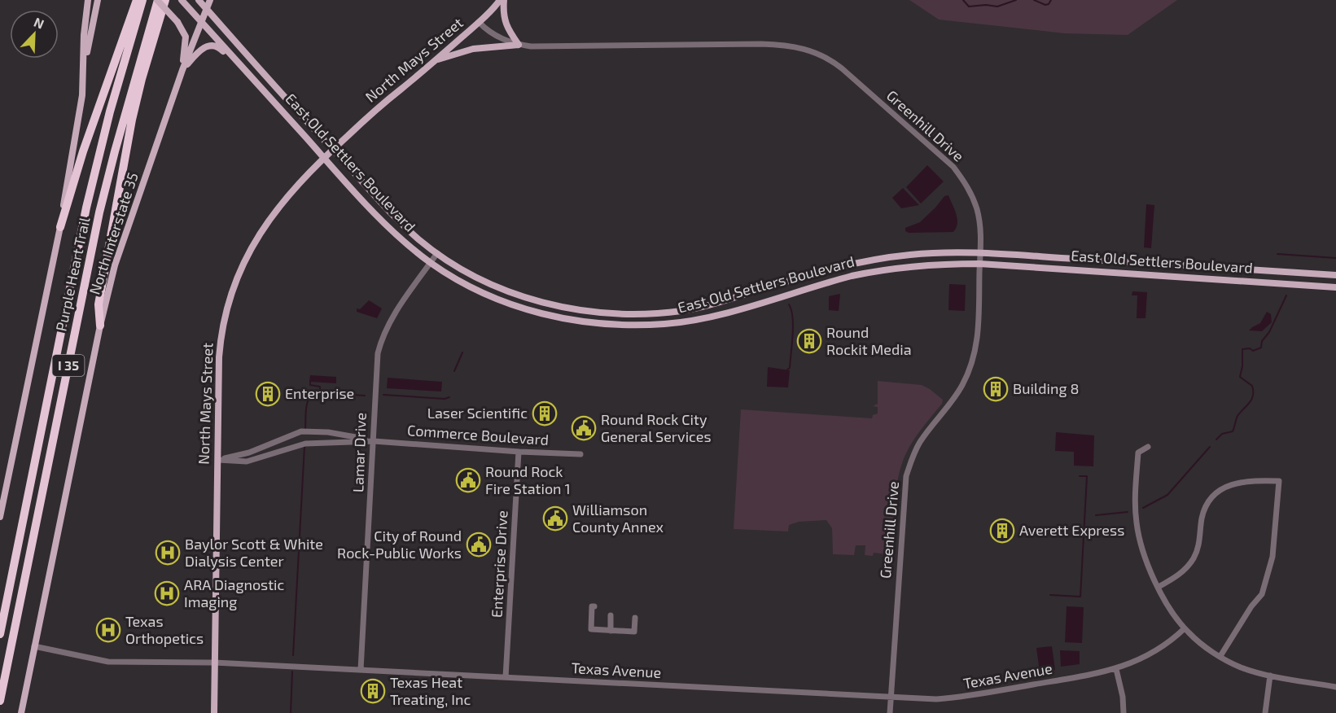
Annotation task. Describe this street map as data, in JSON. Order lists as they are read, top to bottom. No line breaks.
{"streets":{"highway":["Purple Heart Trail","I 35"],"main road":["North Mays Street","East Old Settlers Boulevard","North Interstate 35"],"street":["Greenhill Drive","Commerce Boulevard","Lamar Drive","Enterprise Drive","Texas Avenue"]},"crossings":[["North Mays Street","Greenhill Drive"],["North Mays Street","East Old Settlers Boulevard"],["North Mays Street","Commerce Boulevard"],["North Mays Street","Texas Avenue"],["Greenhill Drive","East Old Settlers Boulevard"],["Greenhill Drive","Texas Avenue"],["East Old Settlers Boulevard","North Interstate 35"],["East Old Settlers Boulevard","Lamar Drive"],["North Interstate 35","Texas Avenue"],["Commerce Boulevard","Lamar Drive"],["Commerce Boulevard","Enterprise Drive"],["Lamar Drive","Texas Avenue"],["Enterprise Drive","Texas Avenue"]],"places":{"building":["Round Rockit Media","Building 8","Enterprise","Laser Scientific","Averett Express","Texas Heat Treating, Inc"],"public building":["Round Rock City General Services","Round Rock Fire Station 1","Williamson County Annex","City of Round Rock-Public Works"],"hospital":["Baylor Scott & White Dialysis Center","ARA Diagnostic Imaging","Texas Orthopetics"]},"north":"top right"}
